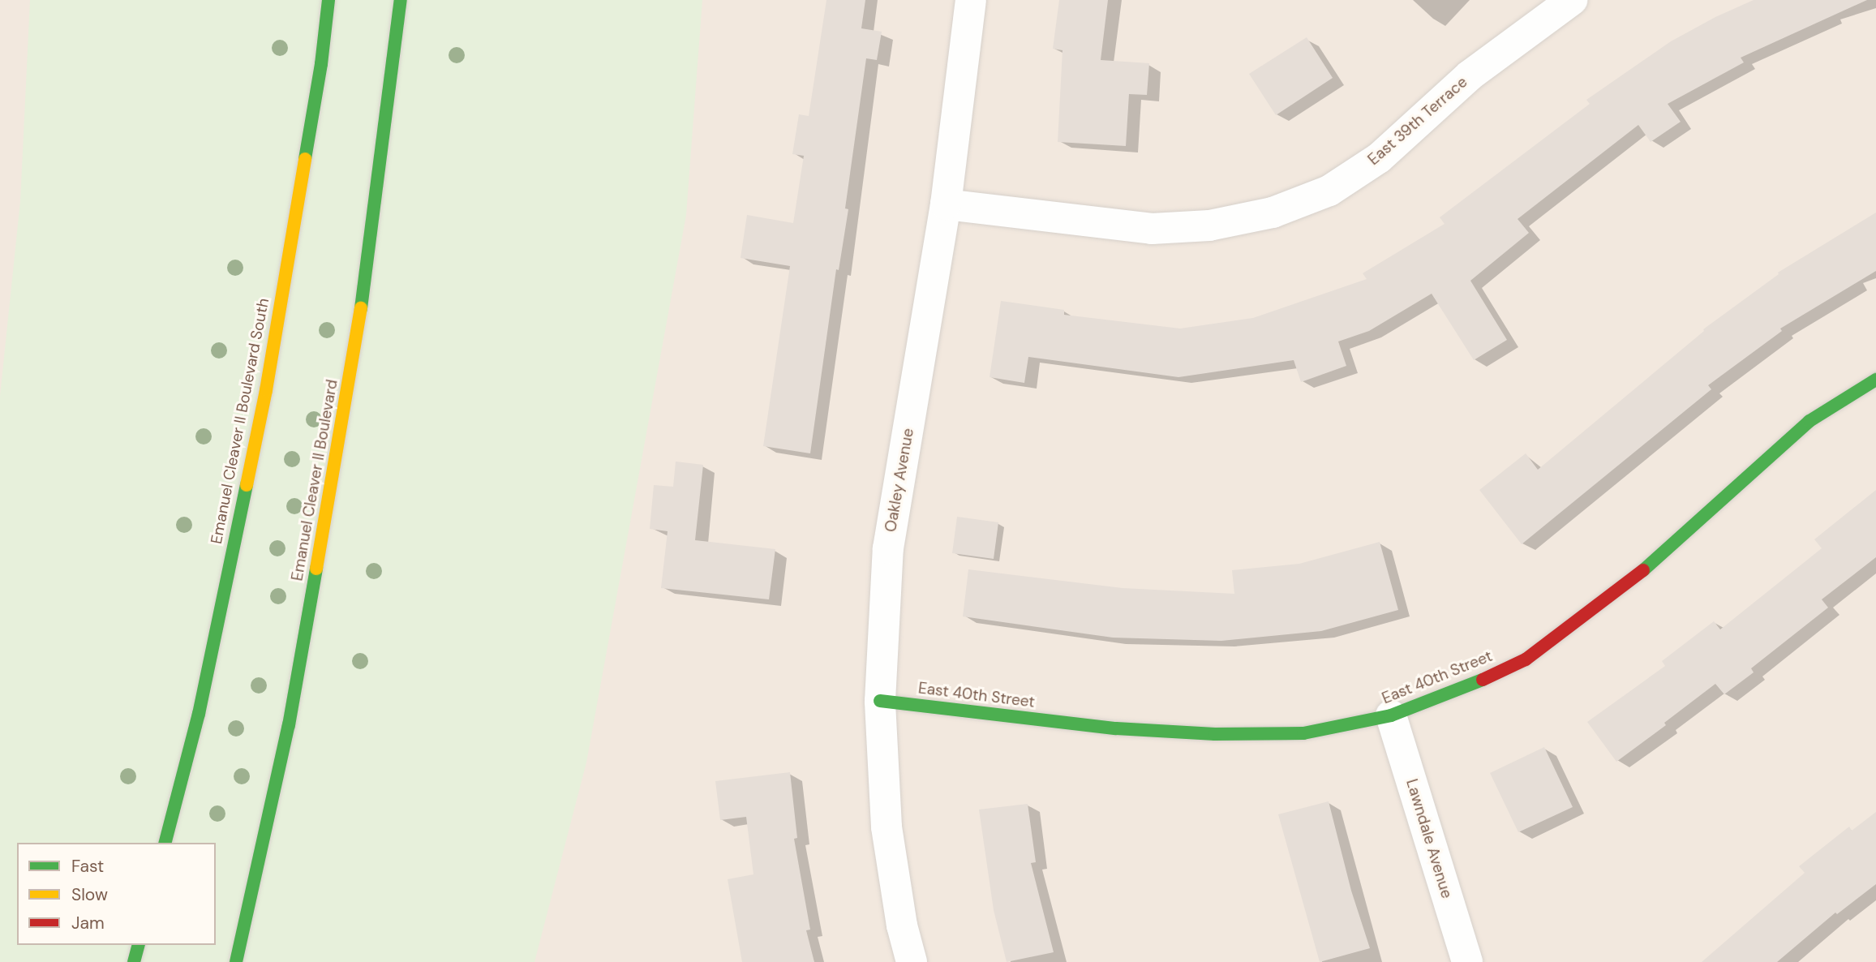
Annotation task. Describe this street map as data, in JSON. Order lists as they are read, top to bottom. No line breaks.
{"streets":{"main road":["Emanuel Cleaver II Boulevard South","Emanuel Cleaver II Boulevard","East 40th Street"],"street":["East 39th Terrace","Oakley Avenue","Lawndale Avenue"]},"crossings":[["East 39th Terrace","Oakley Avenue"],["Oakley Avenue","East 40th Street"],["East 40th Street","Lawndale Avenue"]],"legend":["Fast","Slow","Jam"]}
